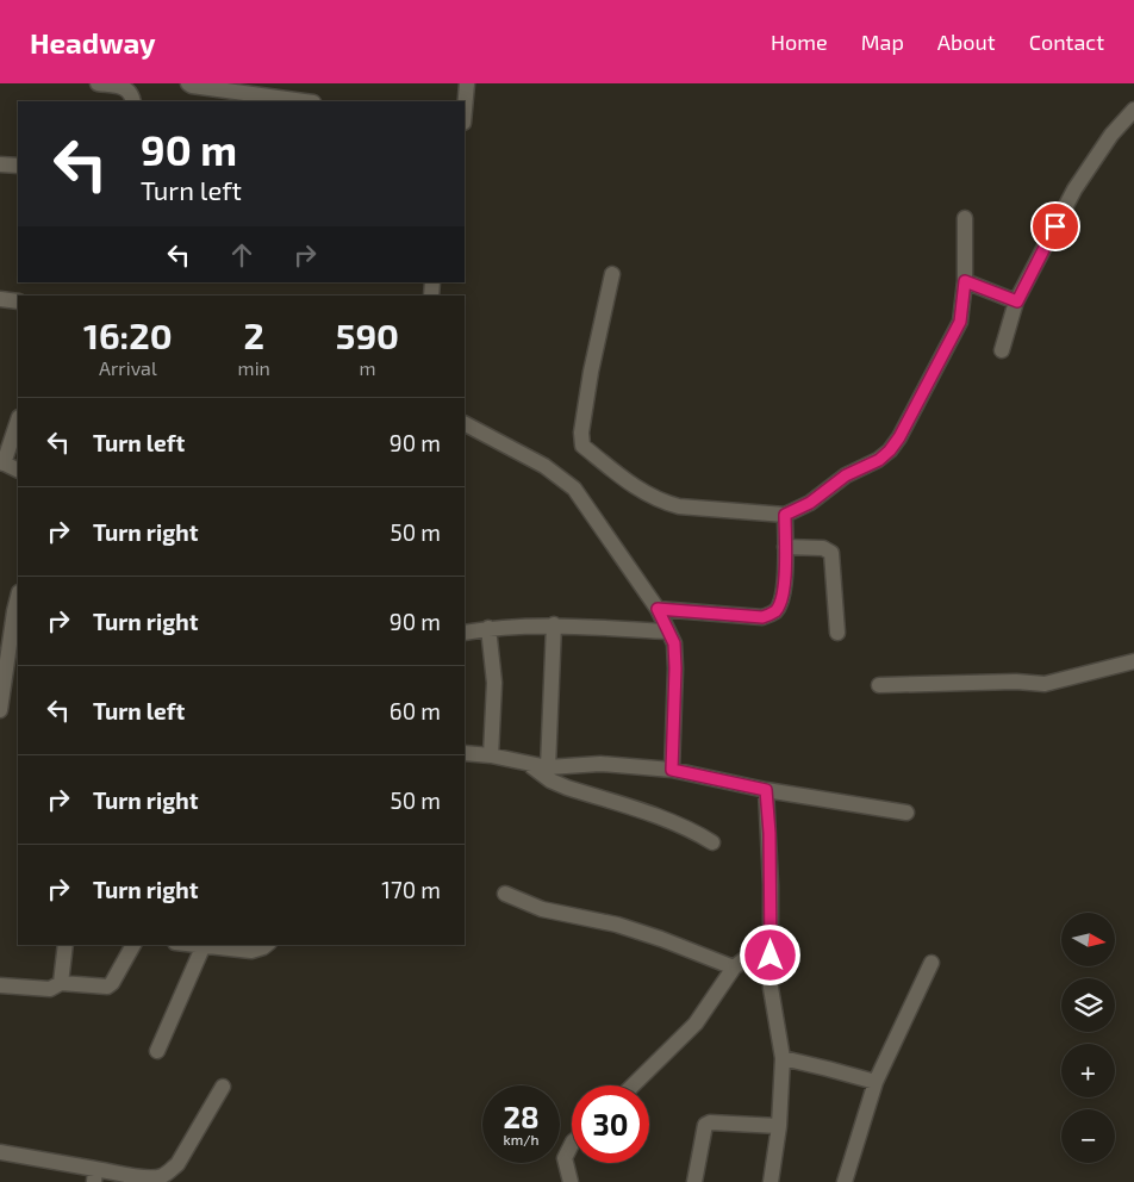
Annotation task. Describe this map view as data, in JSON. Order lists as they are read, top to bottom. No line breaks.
{"north":"right","page":{"header":"Headway","nav":["Home","Map","About","Contact"],"turn":["90 m","Turn left"],"eta":["16:20","Arrival","2","min","590","m"],"list":[{"name":"Turn left","value":"90 m"},{"name":"Turn right","value":"50 m"},{"name":"Turn right","value":"90 m"},{"name":"Turn left","value":"60 m"},{"name":"Turn right","value":"50 m"},{"name":"Turn right","value":"170 m"}],"map_buttons":["+","−"],"speed":"28 km/h","limit":"30"}}
